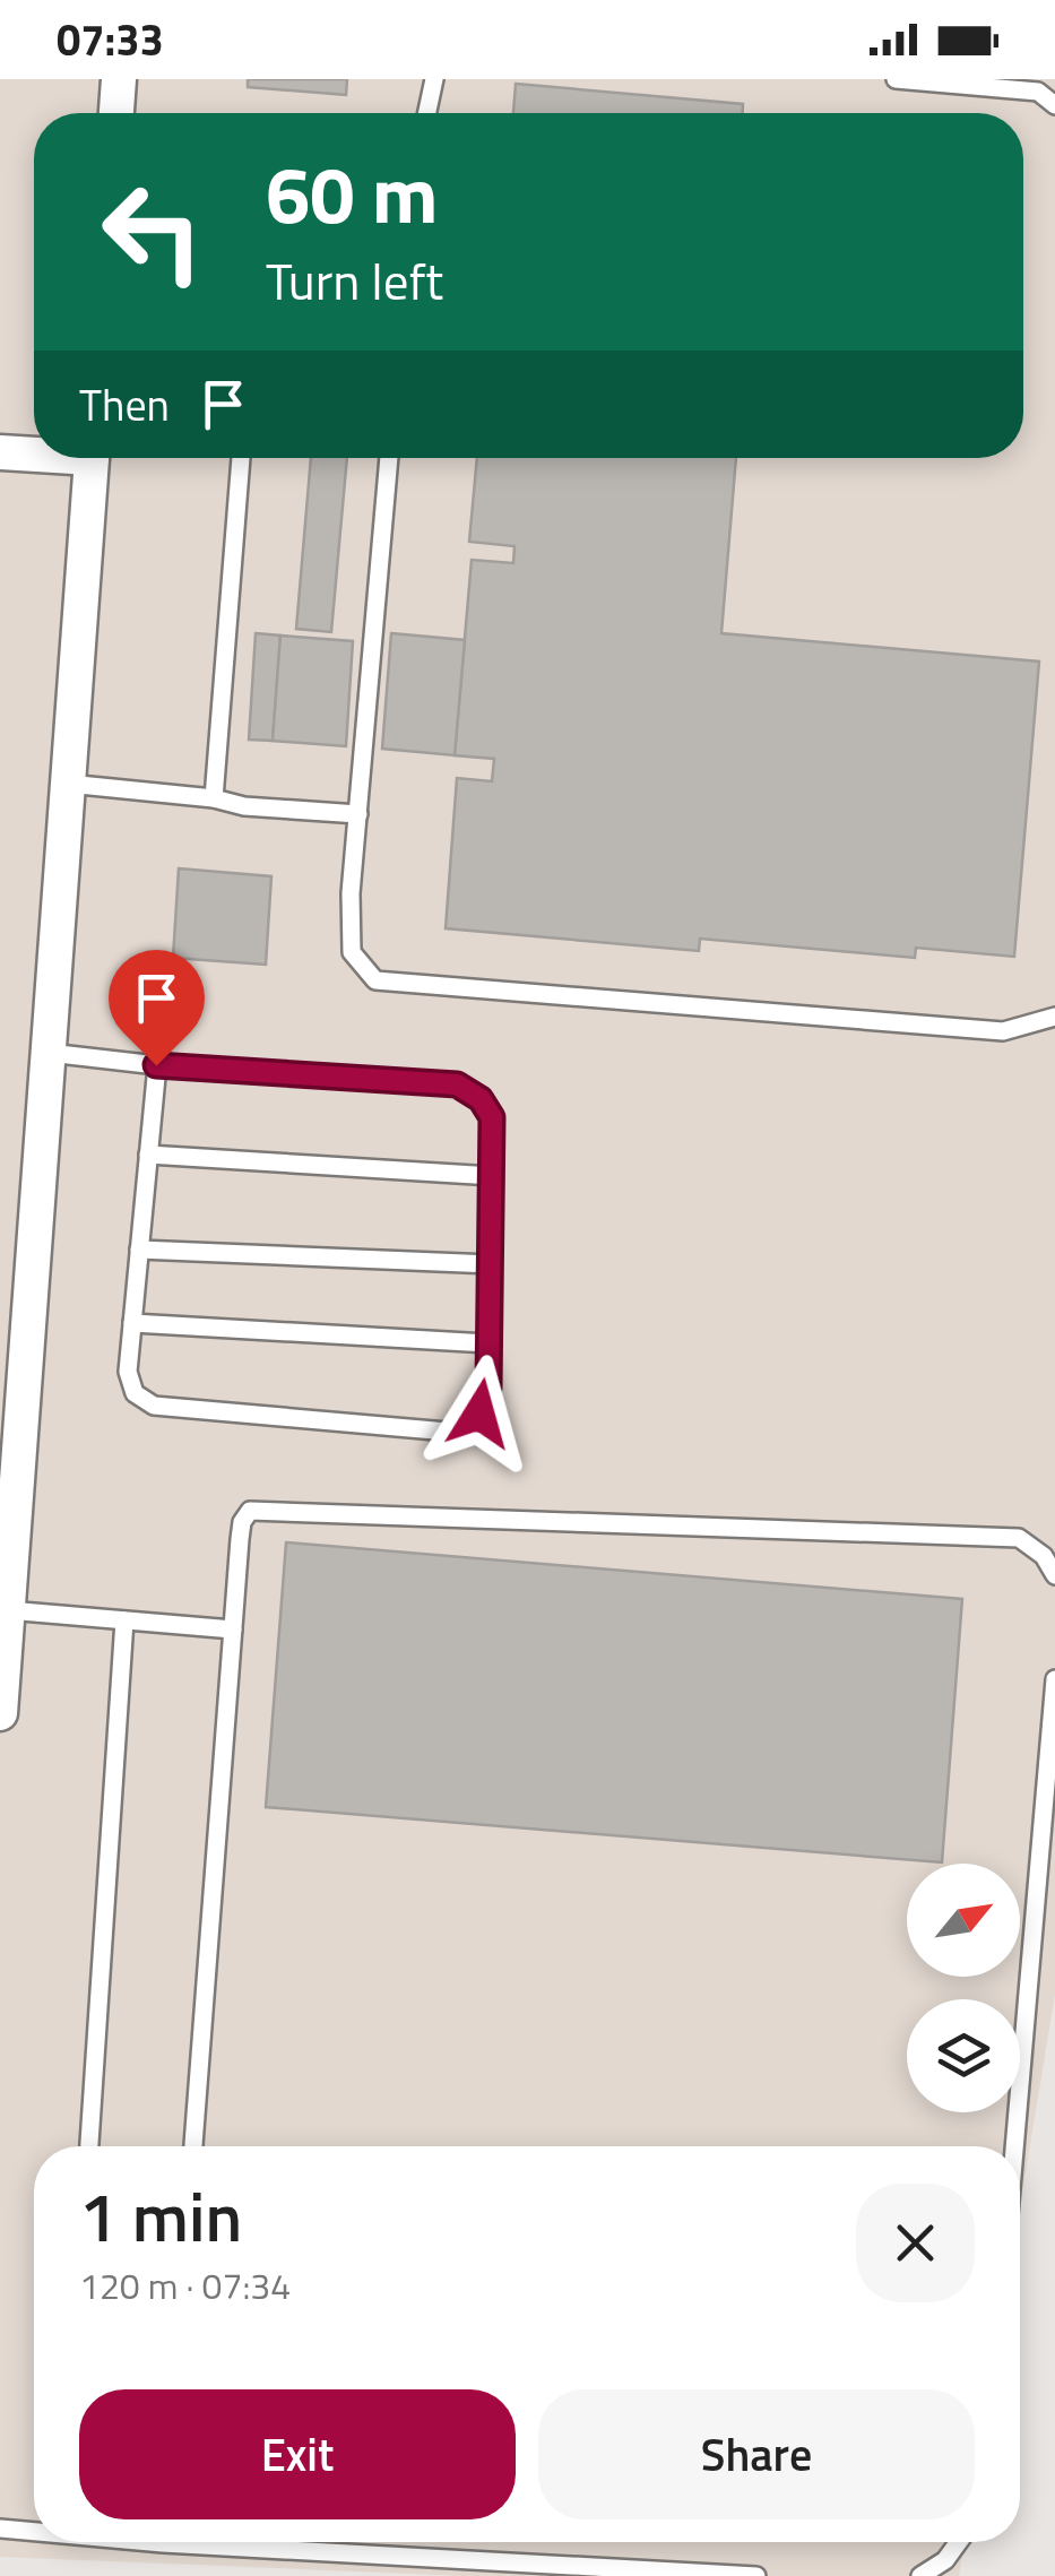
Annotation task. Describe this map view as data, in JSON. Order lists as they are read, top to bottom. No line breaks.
{"north":"top right","page":{"status":"07:33","turn":["60 m","Turn left"],"then":"Then","heading":["1 min","120 m · 07:34"],"buttons":["Exit","Share"]}}
